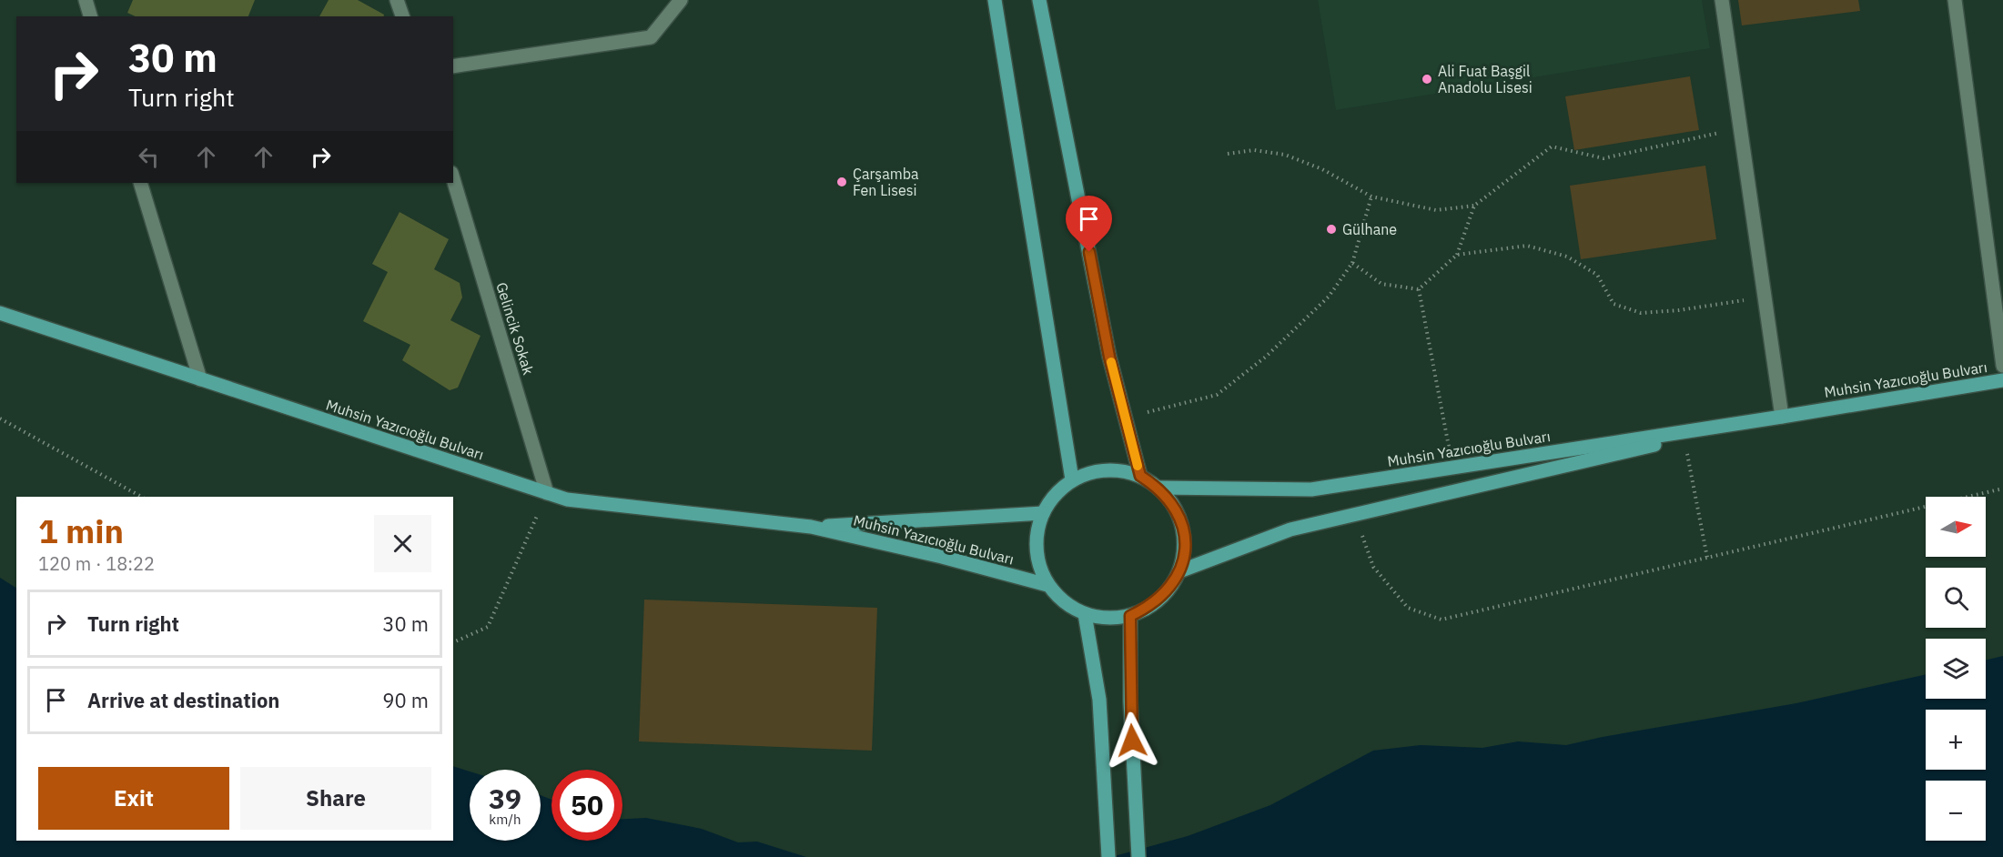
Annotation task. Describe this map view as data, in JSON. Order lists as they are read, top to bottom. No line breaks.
{"streets":{"main road":["Muhsin Yazıcıoğlu Bulvarı"],"street":["Gelincik Sokak"]},"crossings":[["Gelincik Sokak","Muhsin Yazıcıoğlu Bulvarı"]],"places":["Ali Fuat Başgil Anadolu Lisesi","Çarşamba Fen Lisesi","Gülhane"],"north":"right","page":{"turn":["30 m","Turn right"],"map_buttons":["+","−"],"heading":["1 min","120 m · 18:22"],"list":[{"name":"Turn right","value":"30 m"},{"name":"Arrive at destination","value":"90 m"}],"buttons":["Exit","Share"],"speed":"39 km/h","limit":"50"}}
